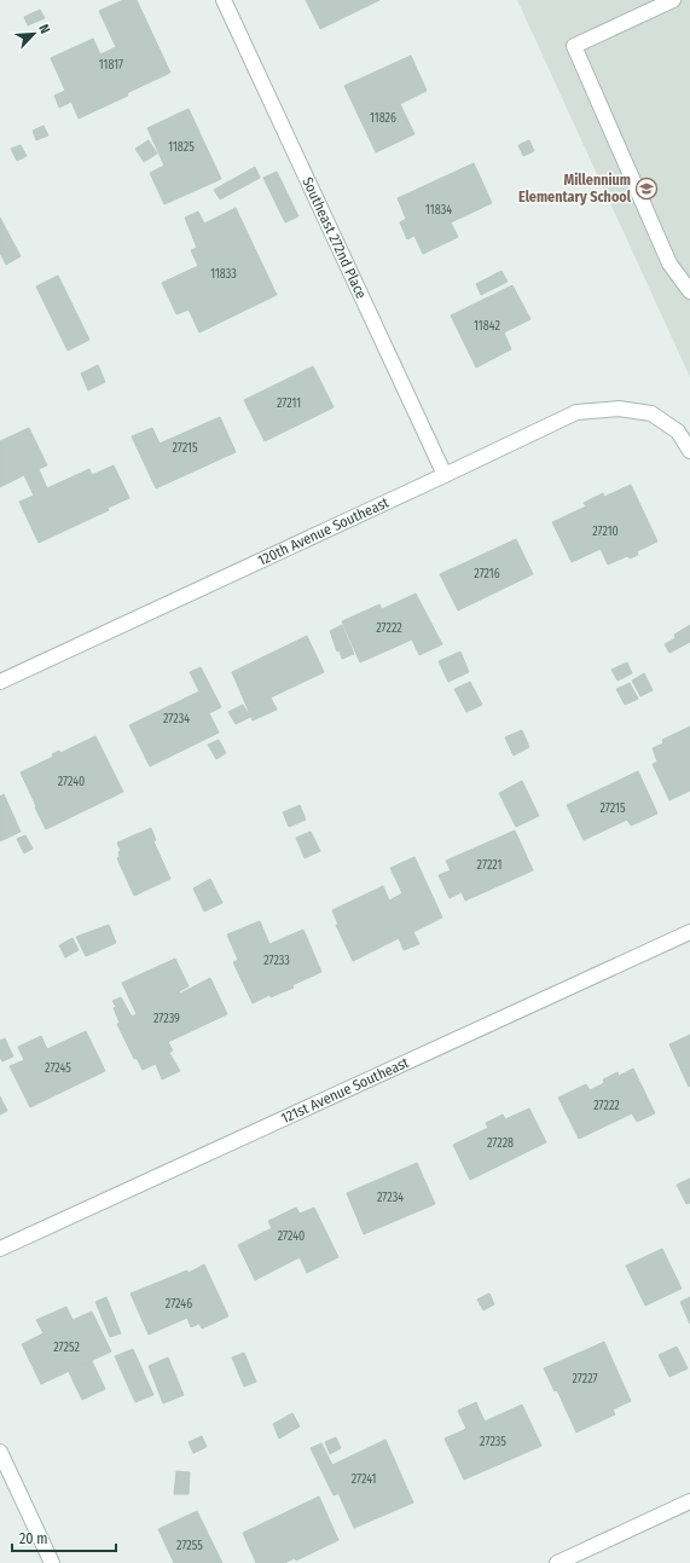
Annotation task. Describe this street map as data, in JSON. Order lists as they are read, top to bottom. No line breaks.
{"streets":{"street":["Southeast 272nd Place","120th Avenue Southeast","121st Avenue Southeast"]},"crossings":[["Southeast 272nd Place","120th Avenue Southeast"]],"places":{"school or university":["Millennium Elementary School"]},"house_numbers":["11817","11826","11825","11834","11833","11842","27211","27215","27210","27216","27222","27234","27240","27215","27221","27233","27239","27245","27222","27228","27234","27240","27246","27252","27227","27235","27241","27255"],"scale_bar":"20 m","north":"top right"}
